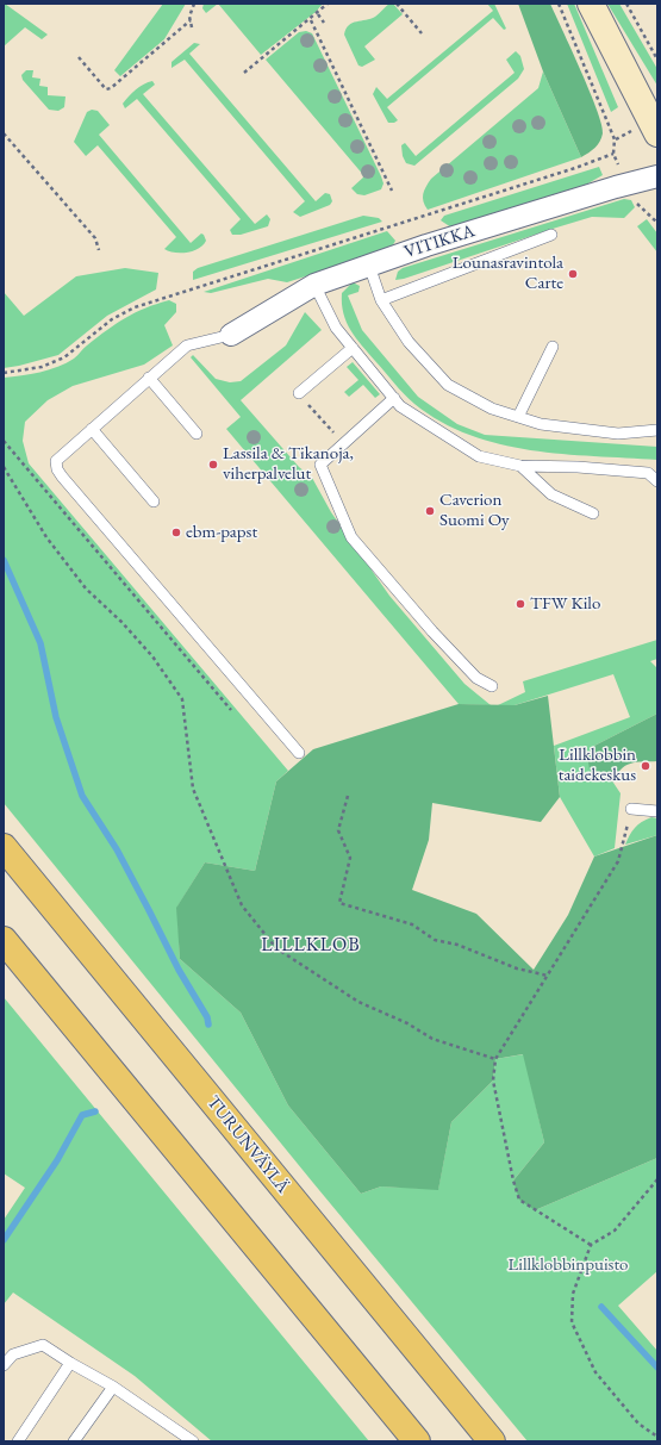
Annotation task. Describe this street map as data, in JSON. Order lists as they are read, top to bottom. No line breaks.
{"streets":{"highway":["TURUNVÄYLÄ"],"street":["VITIKKA"]},"districts":["LILLKLOB"],"parks":["Lillklobbinpuisto"],"places":["Lounasravintola Carte","Lassila & Tikanoja, viherpalvelut","Caverion Suomi Oy","ebm-papst","TFW Kilo","Lillklobbin taidekeskus"]}
